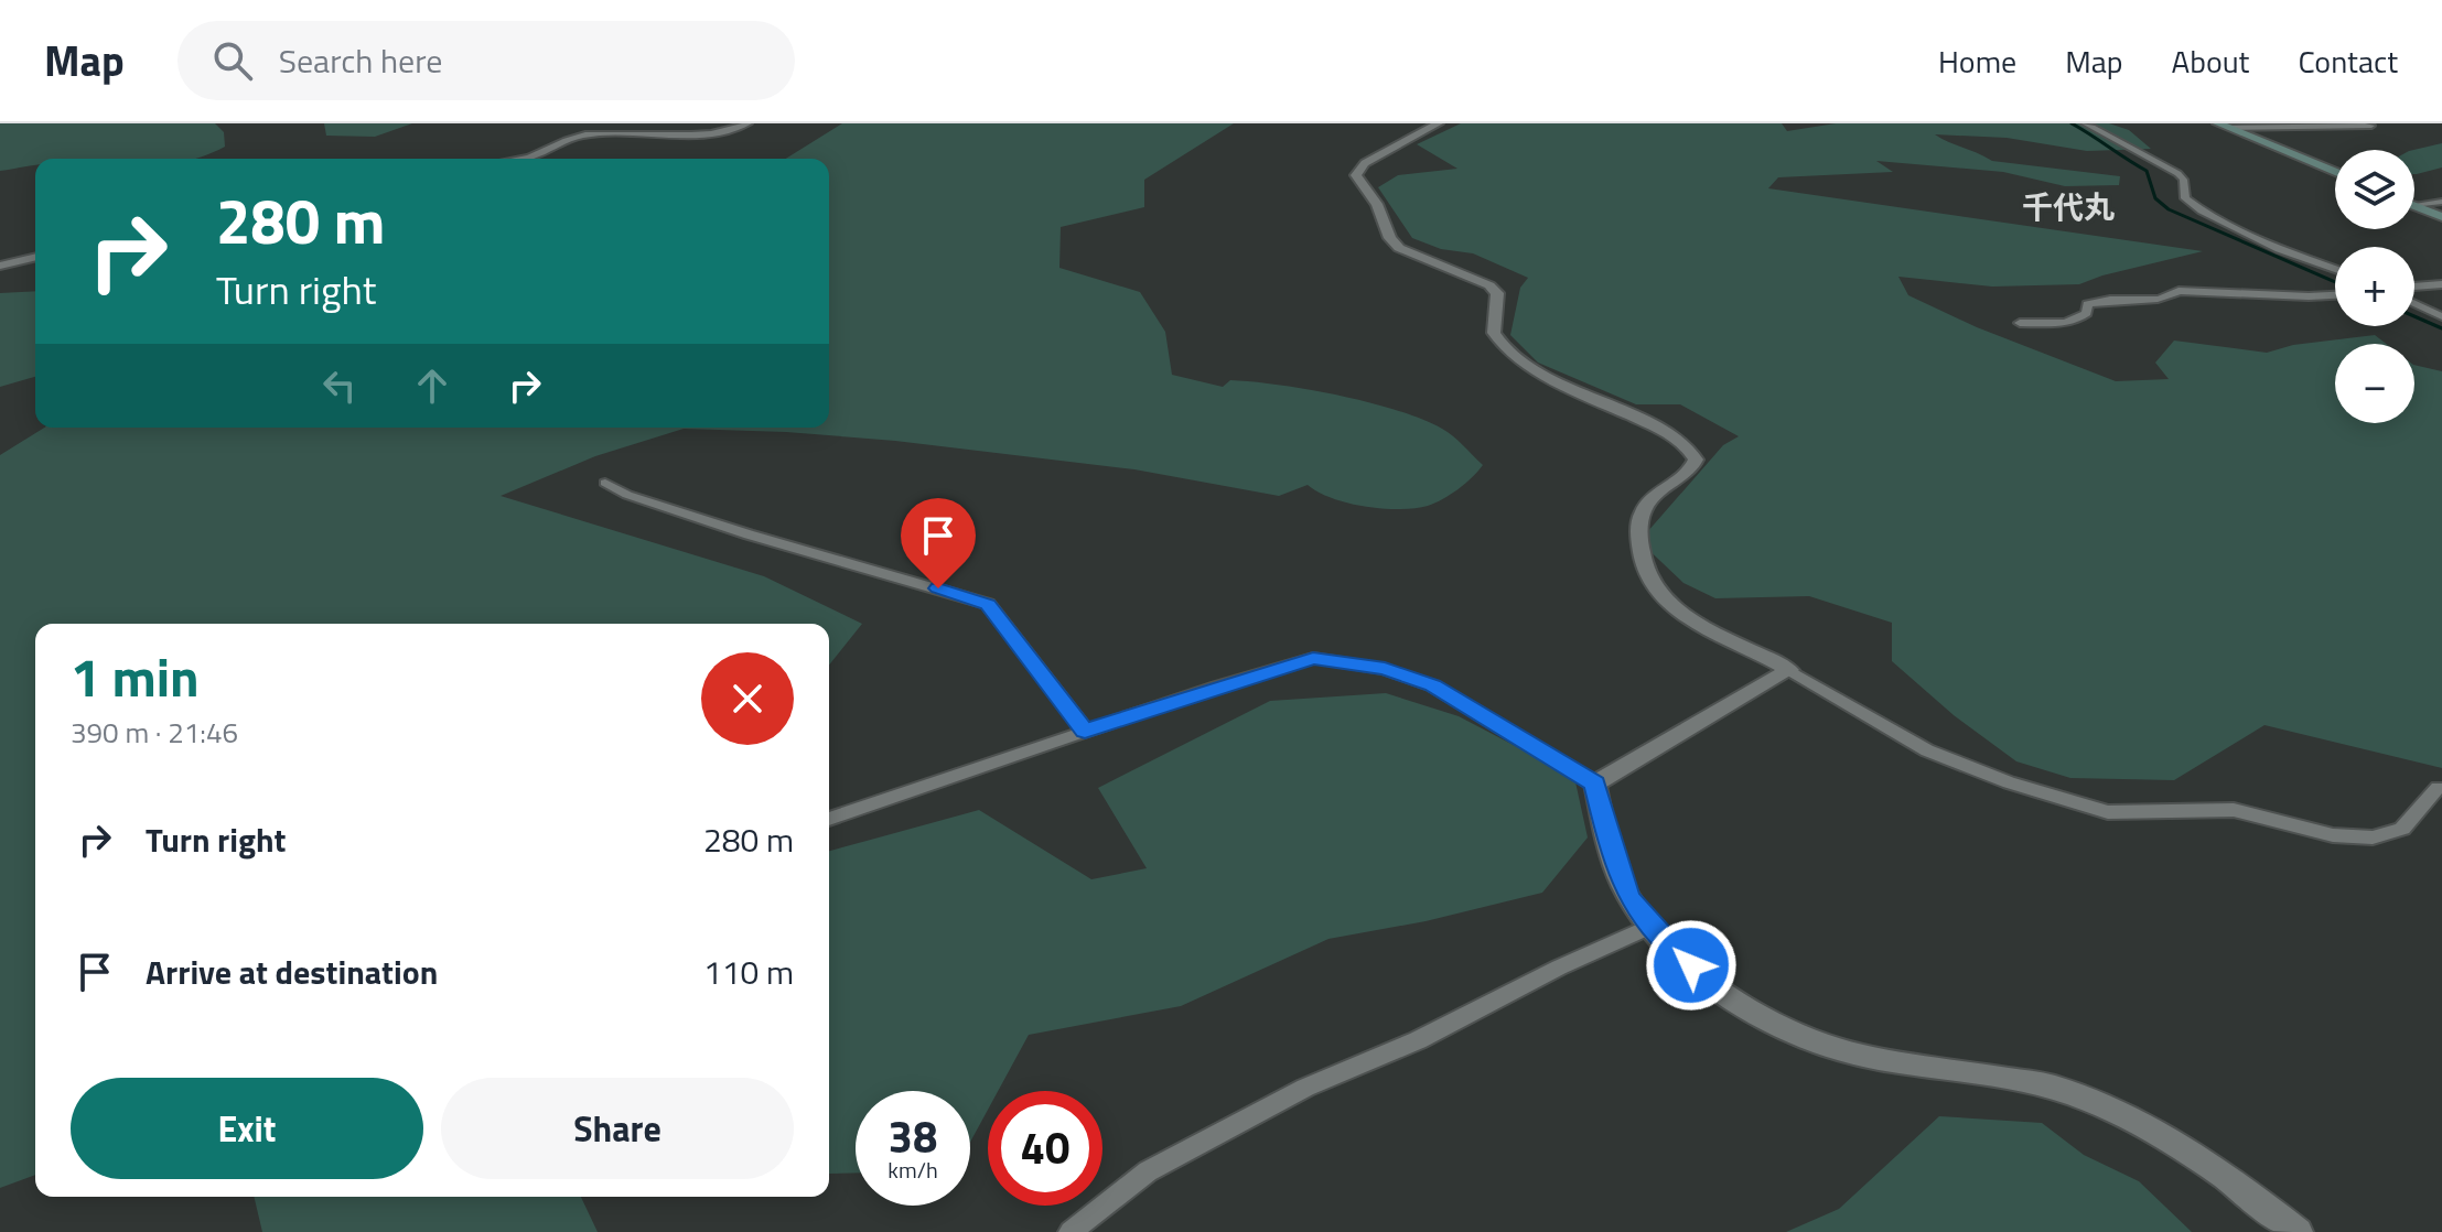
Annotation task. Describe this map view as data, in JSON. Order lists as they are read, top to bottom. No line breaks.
{"districts":["千代丸"],"page":{"header":"Map","search":"Search here","nav":["Home","Map","About","Contact"],"map_buttons":["+","−"],"turn":["280 m","Turn right"],"heading":["1 min","390 m · 21:46"],"list":[{"name":"Turn right","value":"280 m"},{"name":"Arrive at destination","value":"110 m"}],"buttons":["Exit","Share"],"speed":"38 km/h","limit":"40"}}
